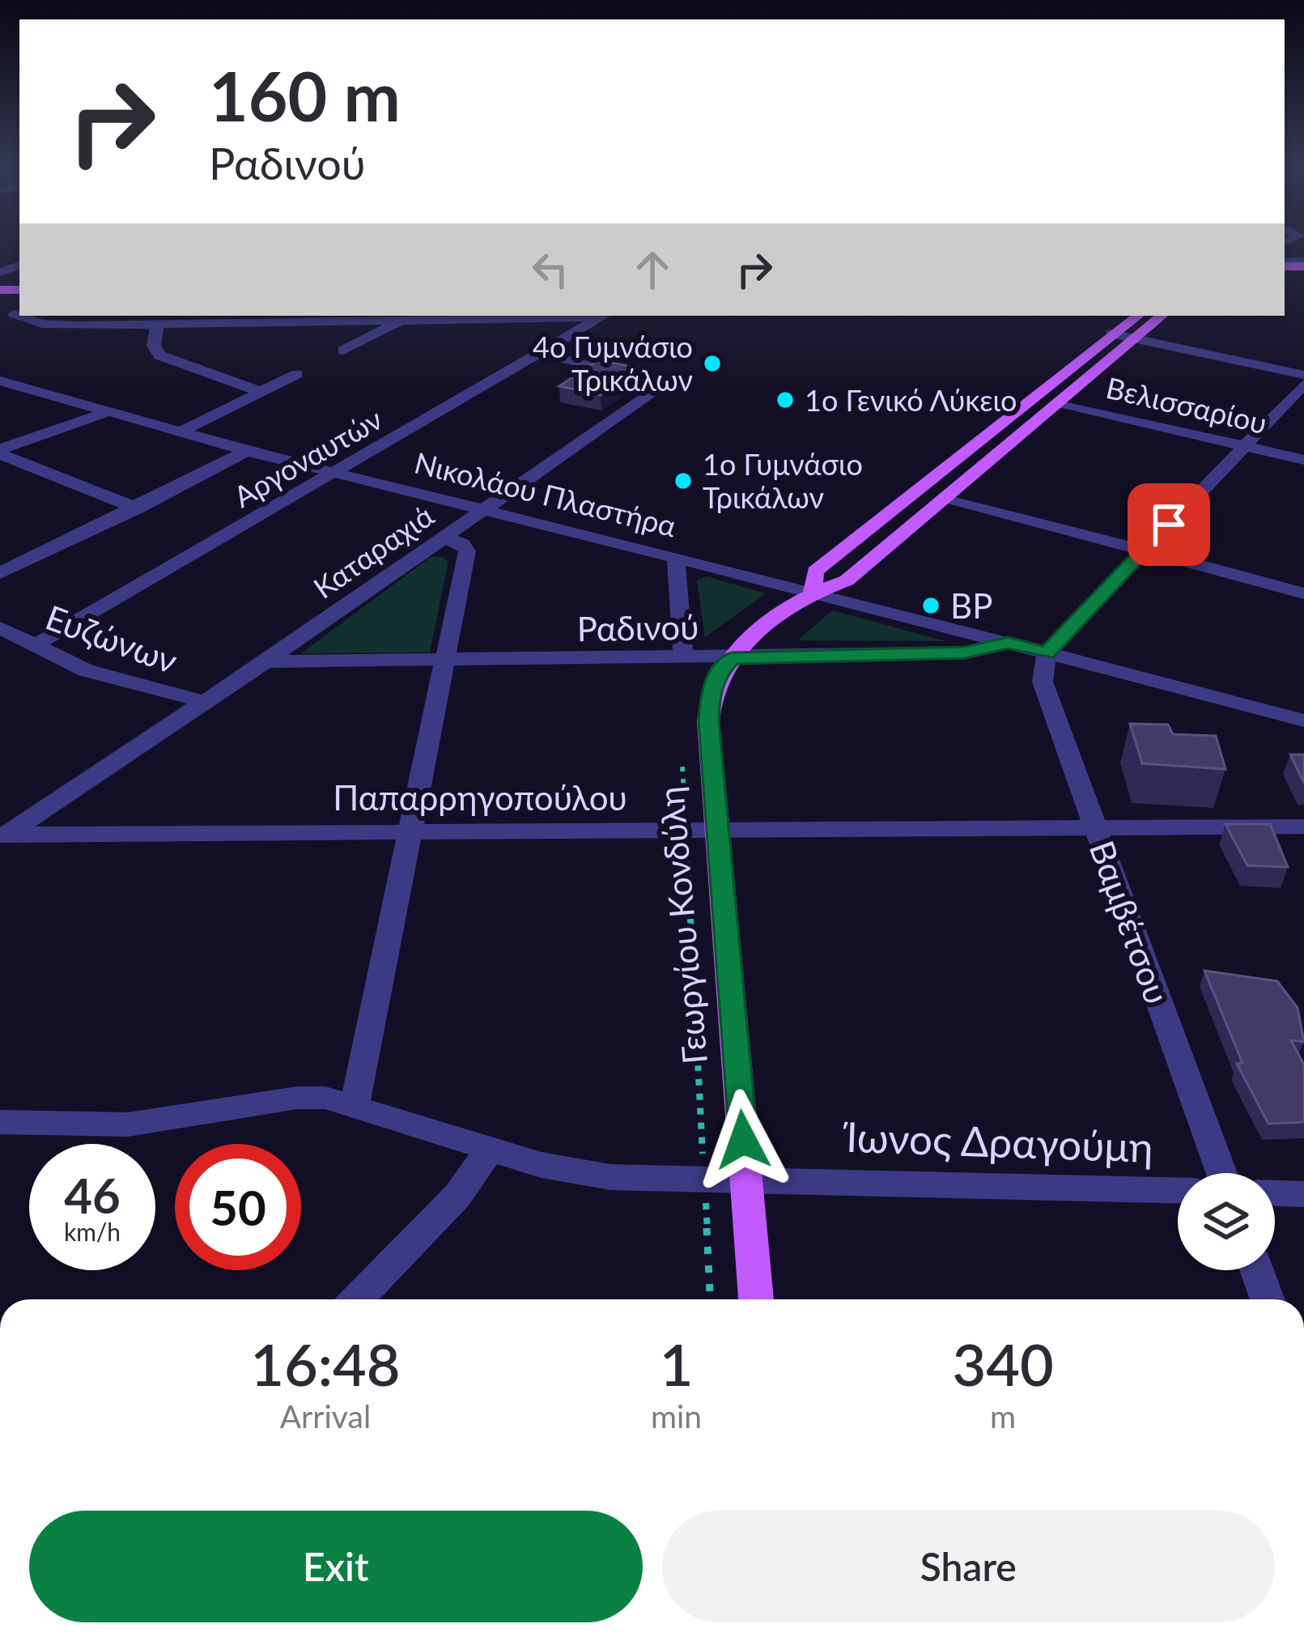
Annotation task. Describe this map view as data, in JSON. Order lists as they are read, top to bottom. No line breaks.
{"streets":{"main road":["Γεωργίου Κονδύλη"],"street":["Βελισσαρίου","Αργοναυτών","Νικολάου Πλαστήρα","Καταραχιά","Ραδινού","Ευζώνων","Παπαρρηγοπούλου","Βαμβέτσου","Ίωνος Δραγούμη"]},"crossings":[["Αργοναυτών","Νικολάου Πλαστήρα"],["Αργοναυτών","Καταραχιά"],["Αργοναυτών","Ευζώνων"],["Νικολάου Πλαστήρα","Καταραχιά"],["Νικολάου Πλαστήρα","Ραδινού"],["Νικολάου Πλαστήρα","Βαμβέτσου"],["Καταραχιά","Ραδινού"],["Καταραχιά","Ευζώνων"],["Καταραχιά","Παπαρρηγοπούλου"],["Ραδινού","Γεωργίου Κονδύλη"],["Παπαρρηγοπούλου","Βαμβέτσου"],["Παπαρρηγοπούλου","Γεωργίου Κονδύλη"],["Γεωργίου Κονδύλη","Ίωνος Δραγούμη"]],"places":["4ο Γυμνάσιο Τρικάλων","1ο Γενικό Λύκειο","1ο Γυμνάσιο Τρικάλων","BP"],"page":{"turn":["160 m","Ραδινού"],"speed":"46 km/h","limit":"50","eta":["16:48","Arrival","1","min","340","m"],"buttons":["Exit","Share"]}}
